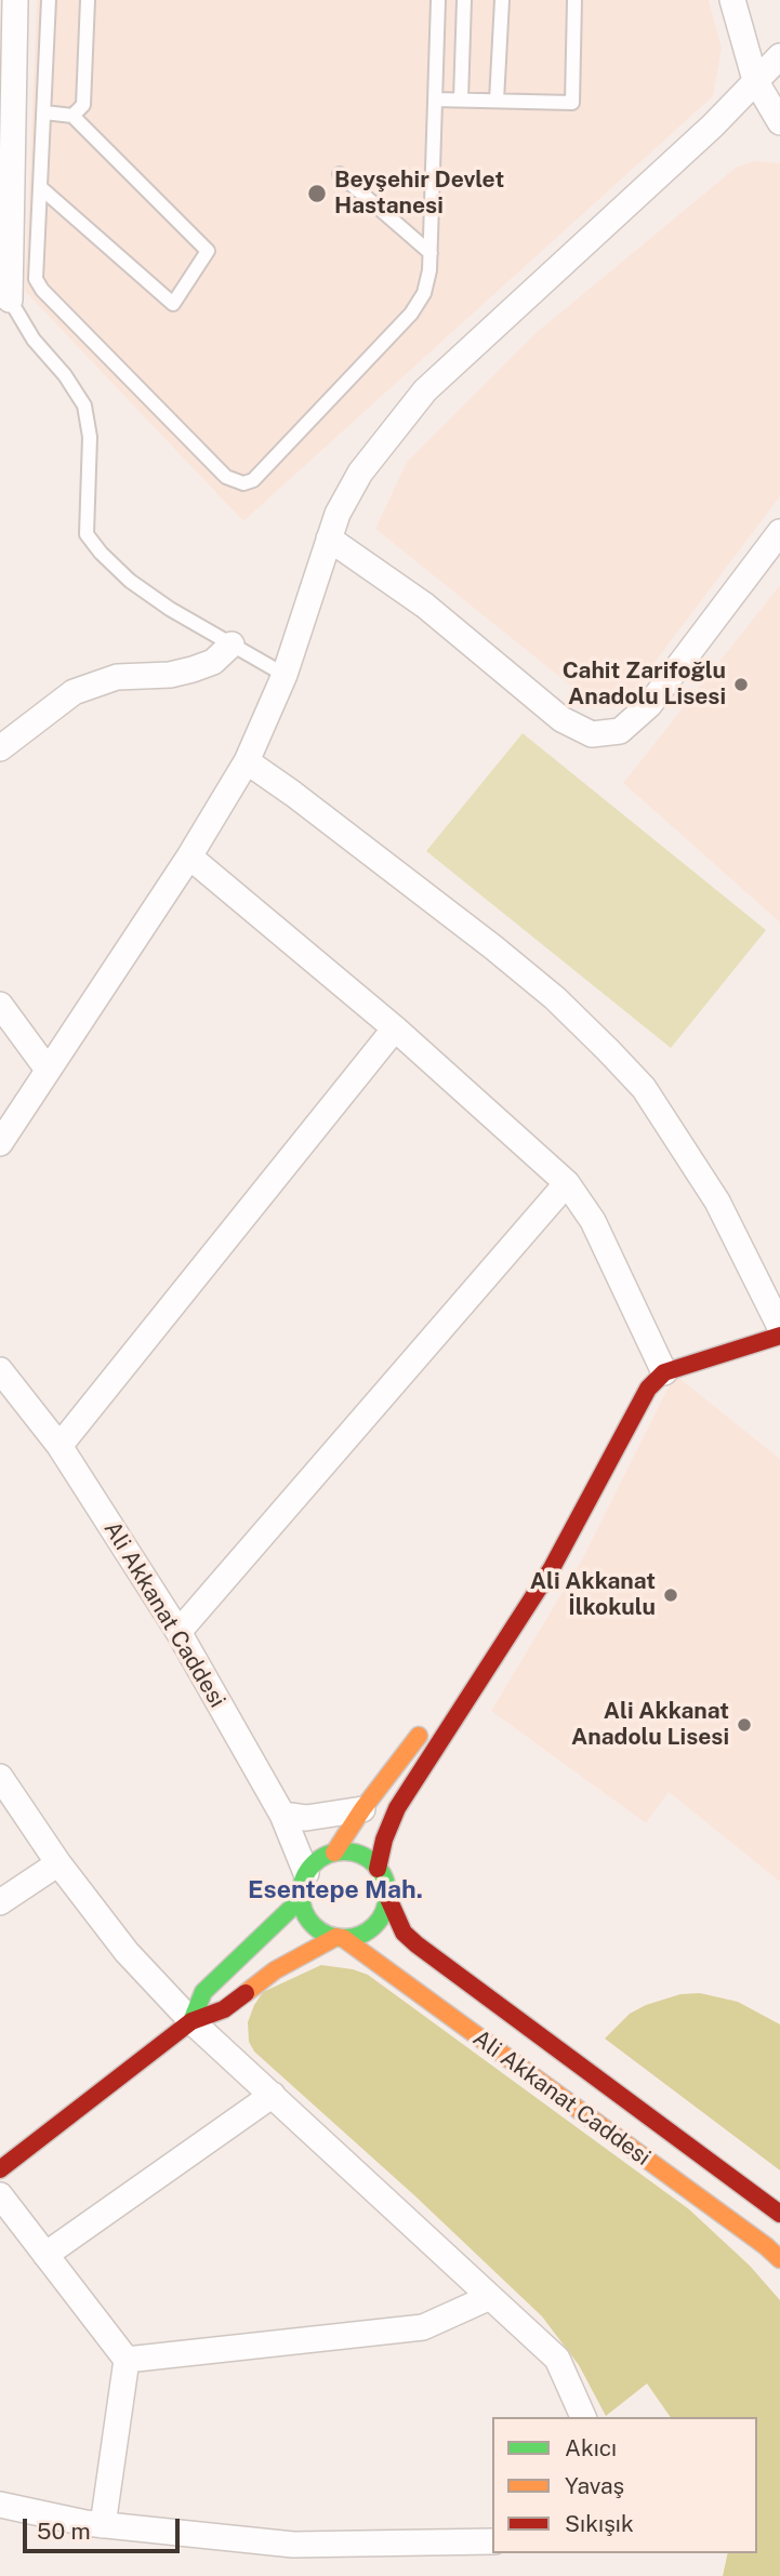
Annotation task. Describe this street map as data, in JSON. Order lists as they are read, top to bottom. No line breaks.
{"streets":{"main road":["Ali Akkanat Caddesi"]},"districts":["Esentepe Mah."],"places":["Beyşehir Devlet Hastanesi","Cahit Zarifoğlu Anadolu Lisesi","Ali Akkanat İlkokulu","Ali Akkanat Anadolu Lisesi"],"legend":["Akıcı","Yavaş","Sıkışık"],"scale_bar":"50 m"}
